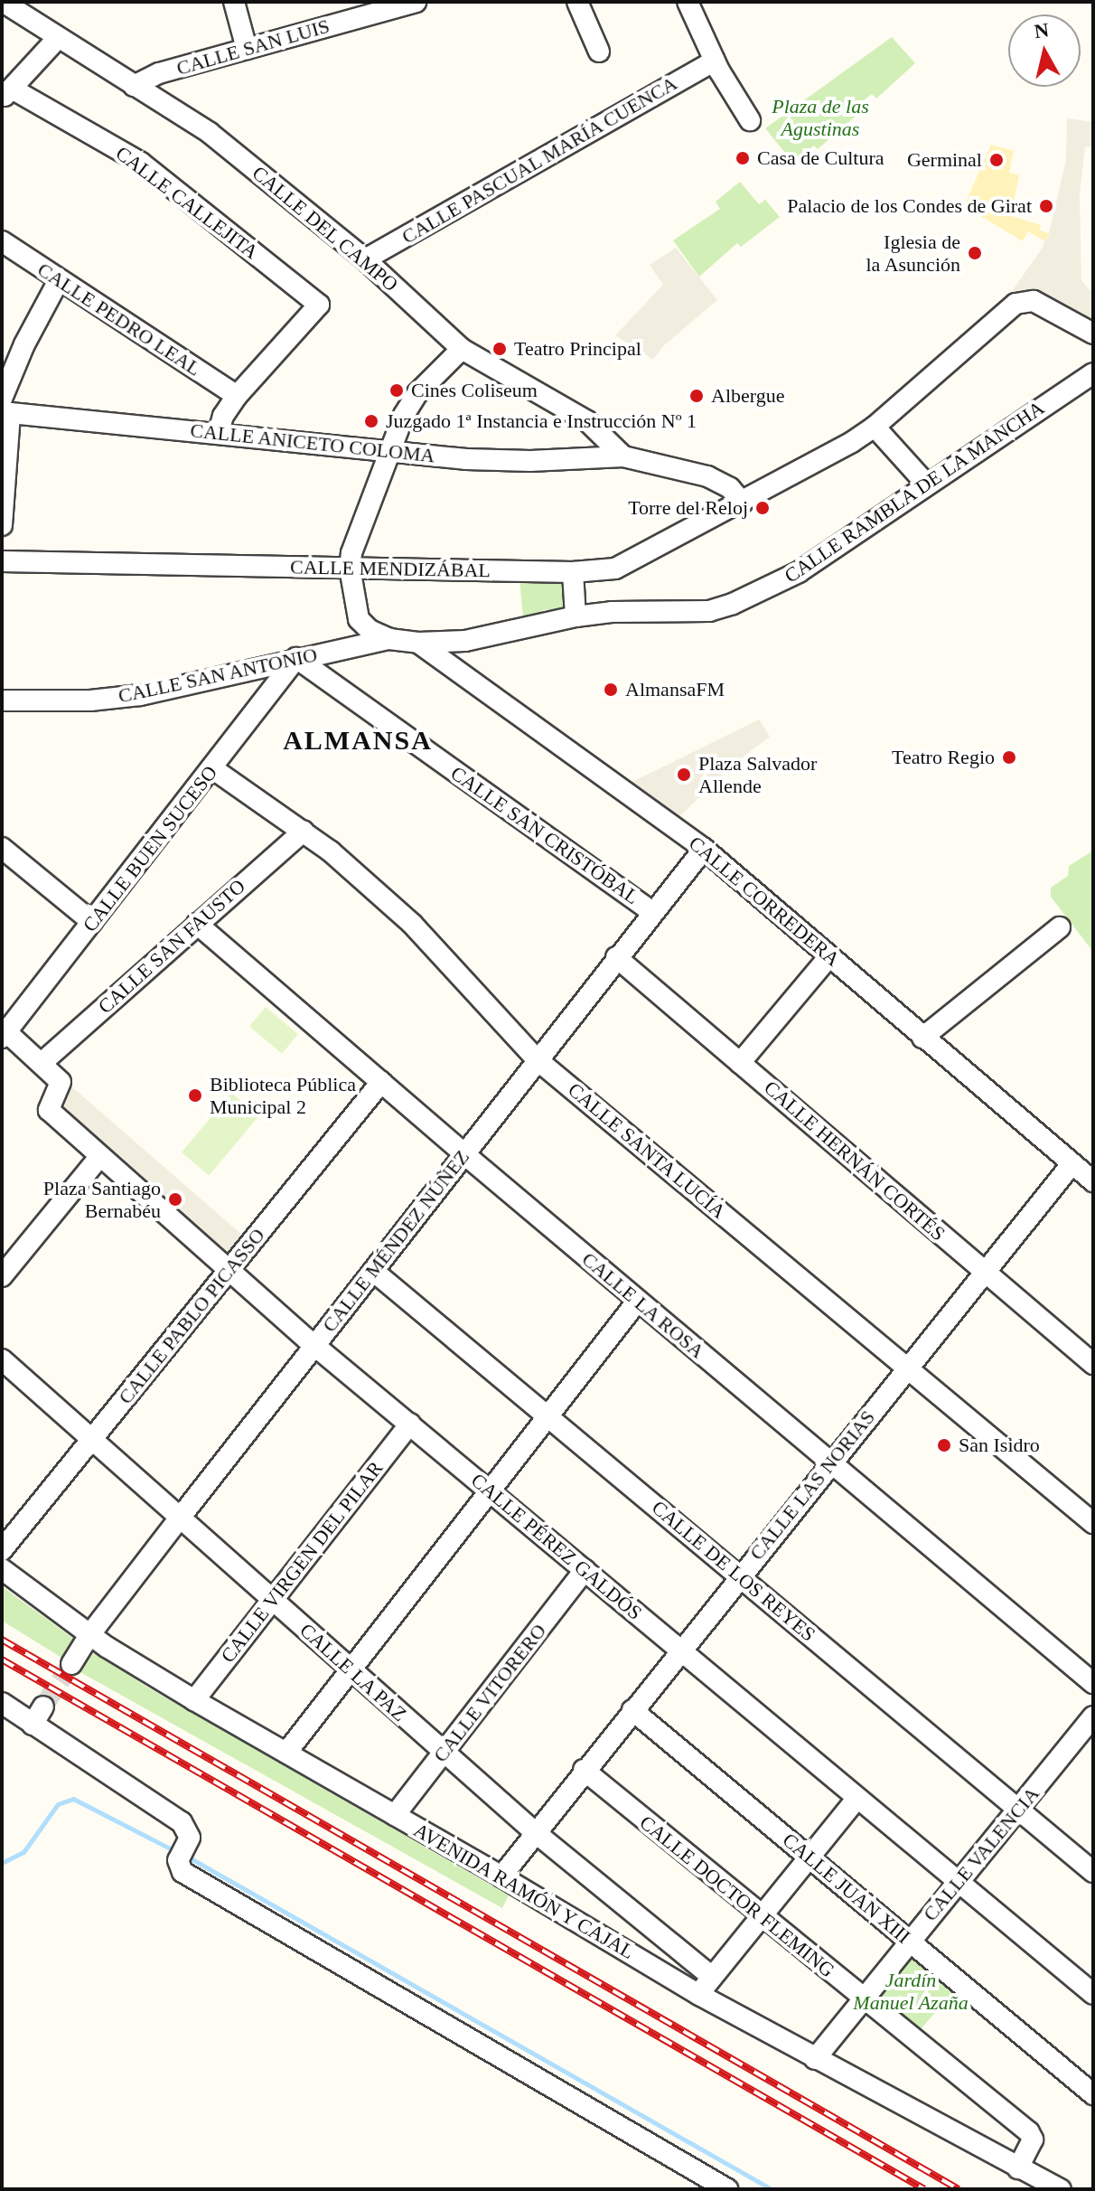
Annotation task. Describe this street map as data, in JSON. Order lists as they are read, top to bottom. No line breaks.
{"streets":{"street":["CALLE SAN LUIS","CALLE PASCUAL MARÍA CUENCA","CALLE CALLEJITA","CALLE DEL CAMPO","CALLE PEDRO LEAL","CALLE ANICETO COLOMA","CALLE RAMBLA DE LA MANCHA","CALLE MENDIZÁBAL","CALLE SAN ANTONIO","CALLE SAN CRISTÓBAL","CALLE BUEN SUCESO","CALLE CORREDERA","CALLE SAN FAUSTO","CALLE SANTA LUCÍA","CALLE HERNÁN CORTÉS","CALLE MÉNDEZ NÚÑEZ","CALLE LA ROSA","CALLE PABLO PICASSO","CALLE LAS NORIAS","CALLE PÉREZ GALDÓS","CALLE VIRGEN DEL PILAR","CALLE DE LOS REYES","CALLE LA PAZ","CALLE VITORERO","CALLE VALENCIA","CALLE JUAN XIII","AVENIDA RAMÓN Y CAJAL","CALLE DOCTOR FLEMING"]},"crossings":[["CALLE SAN LUIS","CALLE DEL CAMPO"],["CALLE PASCUAL MARÍA CUENCA","CALLE DEL CAMPO"],["CALLE CALLEJITA","CALLE PEDRO LEAL"],["CALLE DEL CAMPO","CALLE ANICETO COLOMA"],["CALLE ANICETO COLOMA","CALLE MENDIZÁBAL"],["CALLE RAMBLA DE LA MANCHA","CALLE SAN ANTONIO"],["CALLE RAMBLA DE LA MANCHA","CALLE CORREDERA"],["CALLE SAN ANTONIO","CALLE SAN CRISTÓBAL"],["CALLE SAN ANTONIO","CALLE BUEN SUCESO"],["CALLE SAN CRISTÓBAL","CALLE BUEN SUCESO"],["CALLE SAN CRISTÓBAL","CALLE MÉNDEZ NÚÑEZ"],["CALLE BUEN SUCESO","CALLE SANTA LUCÍA"],["CALLE CORREDERA","CALLE MÉNDEZ NÚÑEZ"],["CALLE CORREDERA","CALLE LAS NORIAS"],["CALLE SAN FAUSTO","CALLE SANTA LUCÍA"],["CALLE SAN FAUSTO","CALLE LA ROSA"],["CALLE SAN FAUSTO","CALLE PÉREZ GALDÓS"],["CALLE SANTA LUCÍA","CALLE MÉNDEZ NÚÑEZ"],["CALLE SANTA LUCÍA","CALLE LAS NORIAS"],["CALLE HERNÁN CORTÉS","CALLE MÉNDEZ NÚÑEZ"],["CALLE HERNÁN CORTÉS","CALLE LAS NORIAS"],["CALLE MÉNDEZ NÚÑEZ","CALLE LA ROSA"],["CALLE MÉNDEZ NÚÑEZ","CALLE PÉREZ GALDÓS"],["CALLE MÉNDEZ NÚÑEZ","CALLE DE LOS REYES"],["CALLE MÉNDEZ NÚÑEZ","CALLE LA PAZ"],["CALLE MÉNDEZ NÚÑEZ","AVENIDA RAMÓN Y CAJAL"],["CALLE LA ROSA","CALLE PABLO PICASSO"],["CALLE LA ROSA","CALLE LAS NORIAS"],["CALLE PABLO PICASSO","CALLE PÉREZ GALDÓS"],["CALLE PABLO PICASSO","CALLE LA PAZ"],["CALLE LAS NORIAS","CALLE PÉREZ GALDÓS"],["CALLE LAS NORIAS","CALLE DE LOS REYES"],["CALLE LAS NORIAS","CALLE LA PAZ"],["CALLE LAS NORIAS","CALLE JUAN XIII"],["CALLE LAS NORIAS","AVENIDA RAMÓN Y CAJAL"],["CALLE LAS NORIAS","CALLE DOCTOR FLEMING"],["CALLE PÉREZ GALDÓS","CALLE VIRGEN DEL PILAR"],["CALLE PÉREZ GALDÓS","CALLE VITORERO"],["CALLE PÉREZ GALDÓS","CALLE VALENCIA"],["CALLE VIRGEN DEL PILAR","CALLE LA PAZ"],["CALLE VIRGEN DEL PILAR","AVENIDA RAMÓN Y CAJAL"],["CALLE DE LOS REYES","CALLE VALENCIA"],["CALLE LA PAZ","CALLE VITORERO"],["CALLE VITORERO","AVENIDA RAMÓN Y CAJAL"],["CALLE VALENCIA","CALLE JUAN XIII"],["CALLE VALENCIA","AVENIDA RAMÓN Y CAJAL"],["CALLE VALENCIA","CALLE DOCTOR FLEMING"],["AVENIDA RAMÓN Y CAJAL","CALLE DOCTOR FLEMING"]],"districts":["ALMANSA"],"parks":["Plaza de las Agustinas","Jardín Manuel Azaña"],"places":["Casa de Cultura","Germinal","Palacio de los Condes de Girat","Iglesia de la Asunción","Teatro Principal","Cines Coliseum","Albergue","Juzgado 1ª Instancia e Instrucción Nº 1","Torre del Reloj","AlmansaFM","Teatro Regio","Plaza Salvador Allende","Biblioteca Pública Municipal 2","Plaza Santiago Bernabéu","San Isidro"],"north":"top"}
